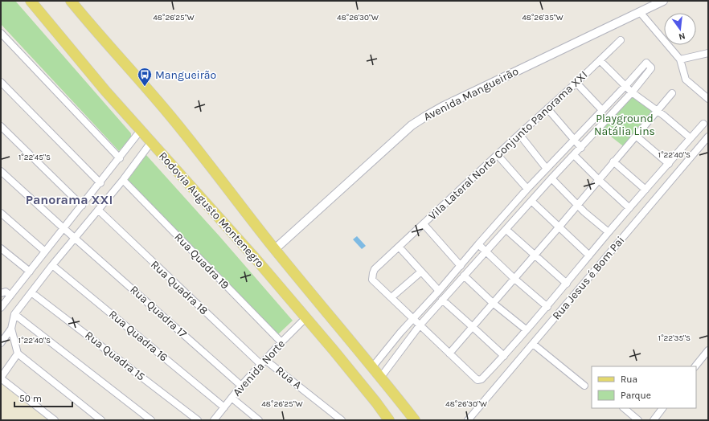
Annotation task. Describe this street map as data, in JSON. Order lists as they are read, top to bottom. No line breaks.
{"streets":{"main road":["Rodovia Augusto Montenegro"],"street":["Avenida Mangueirão","Vila Lateral Norte Conjunto Panorama XXI","Rua Quadra 19","Rua Jesus é Bom Pai","Rua Quadra 18","Rua Quadra 17","Rua Quadra 16","Rua Quadra 15","Avenida Norte","Rua A"]},"crossings":[["Avenida Mangueirão","Rodovia Augusto Montenegro"],["Rodovia Augusto Montenegro","Avenida Norte"],["Rua Quadra 19","Avenida Norte"],["Rua Quadra 18","Avenida Norte"],["Rua Quadra 18","Rua A"],["Rua Quadra 17","Avenida Norte"],["Rua Quadra 16","Avenida Norte"],["Avenida Norte","Rua A"]],"districts":["Panorama XXI"],"parks":["Playground Natália Lins"],"places":{"bus stop":["Mangueirão"]},"legend":["Rua","Parque"],"scale_bar":"50 m","north":"bottom","coordinates":["48°26'25\"W","48°26'30\"W","48°26'35\"W","1°22'40\"S","1°22'45\"S","1°22'35\"S"]}
